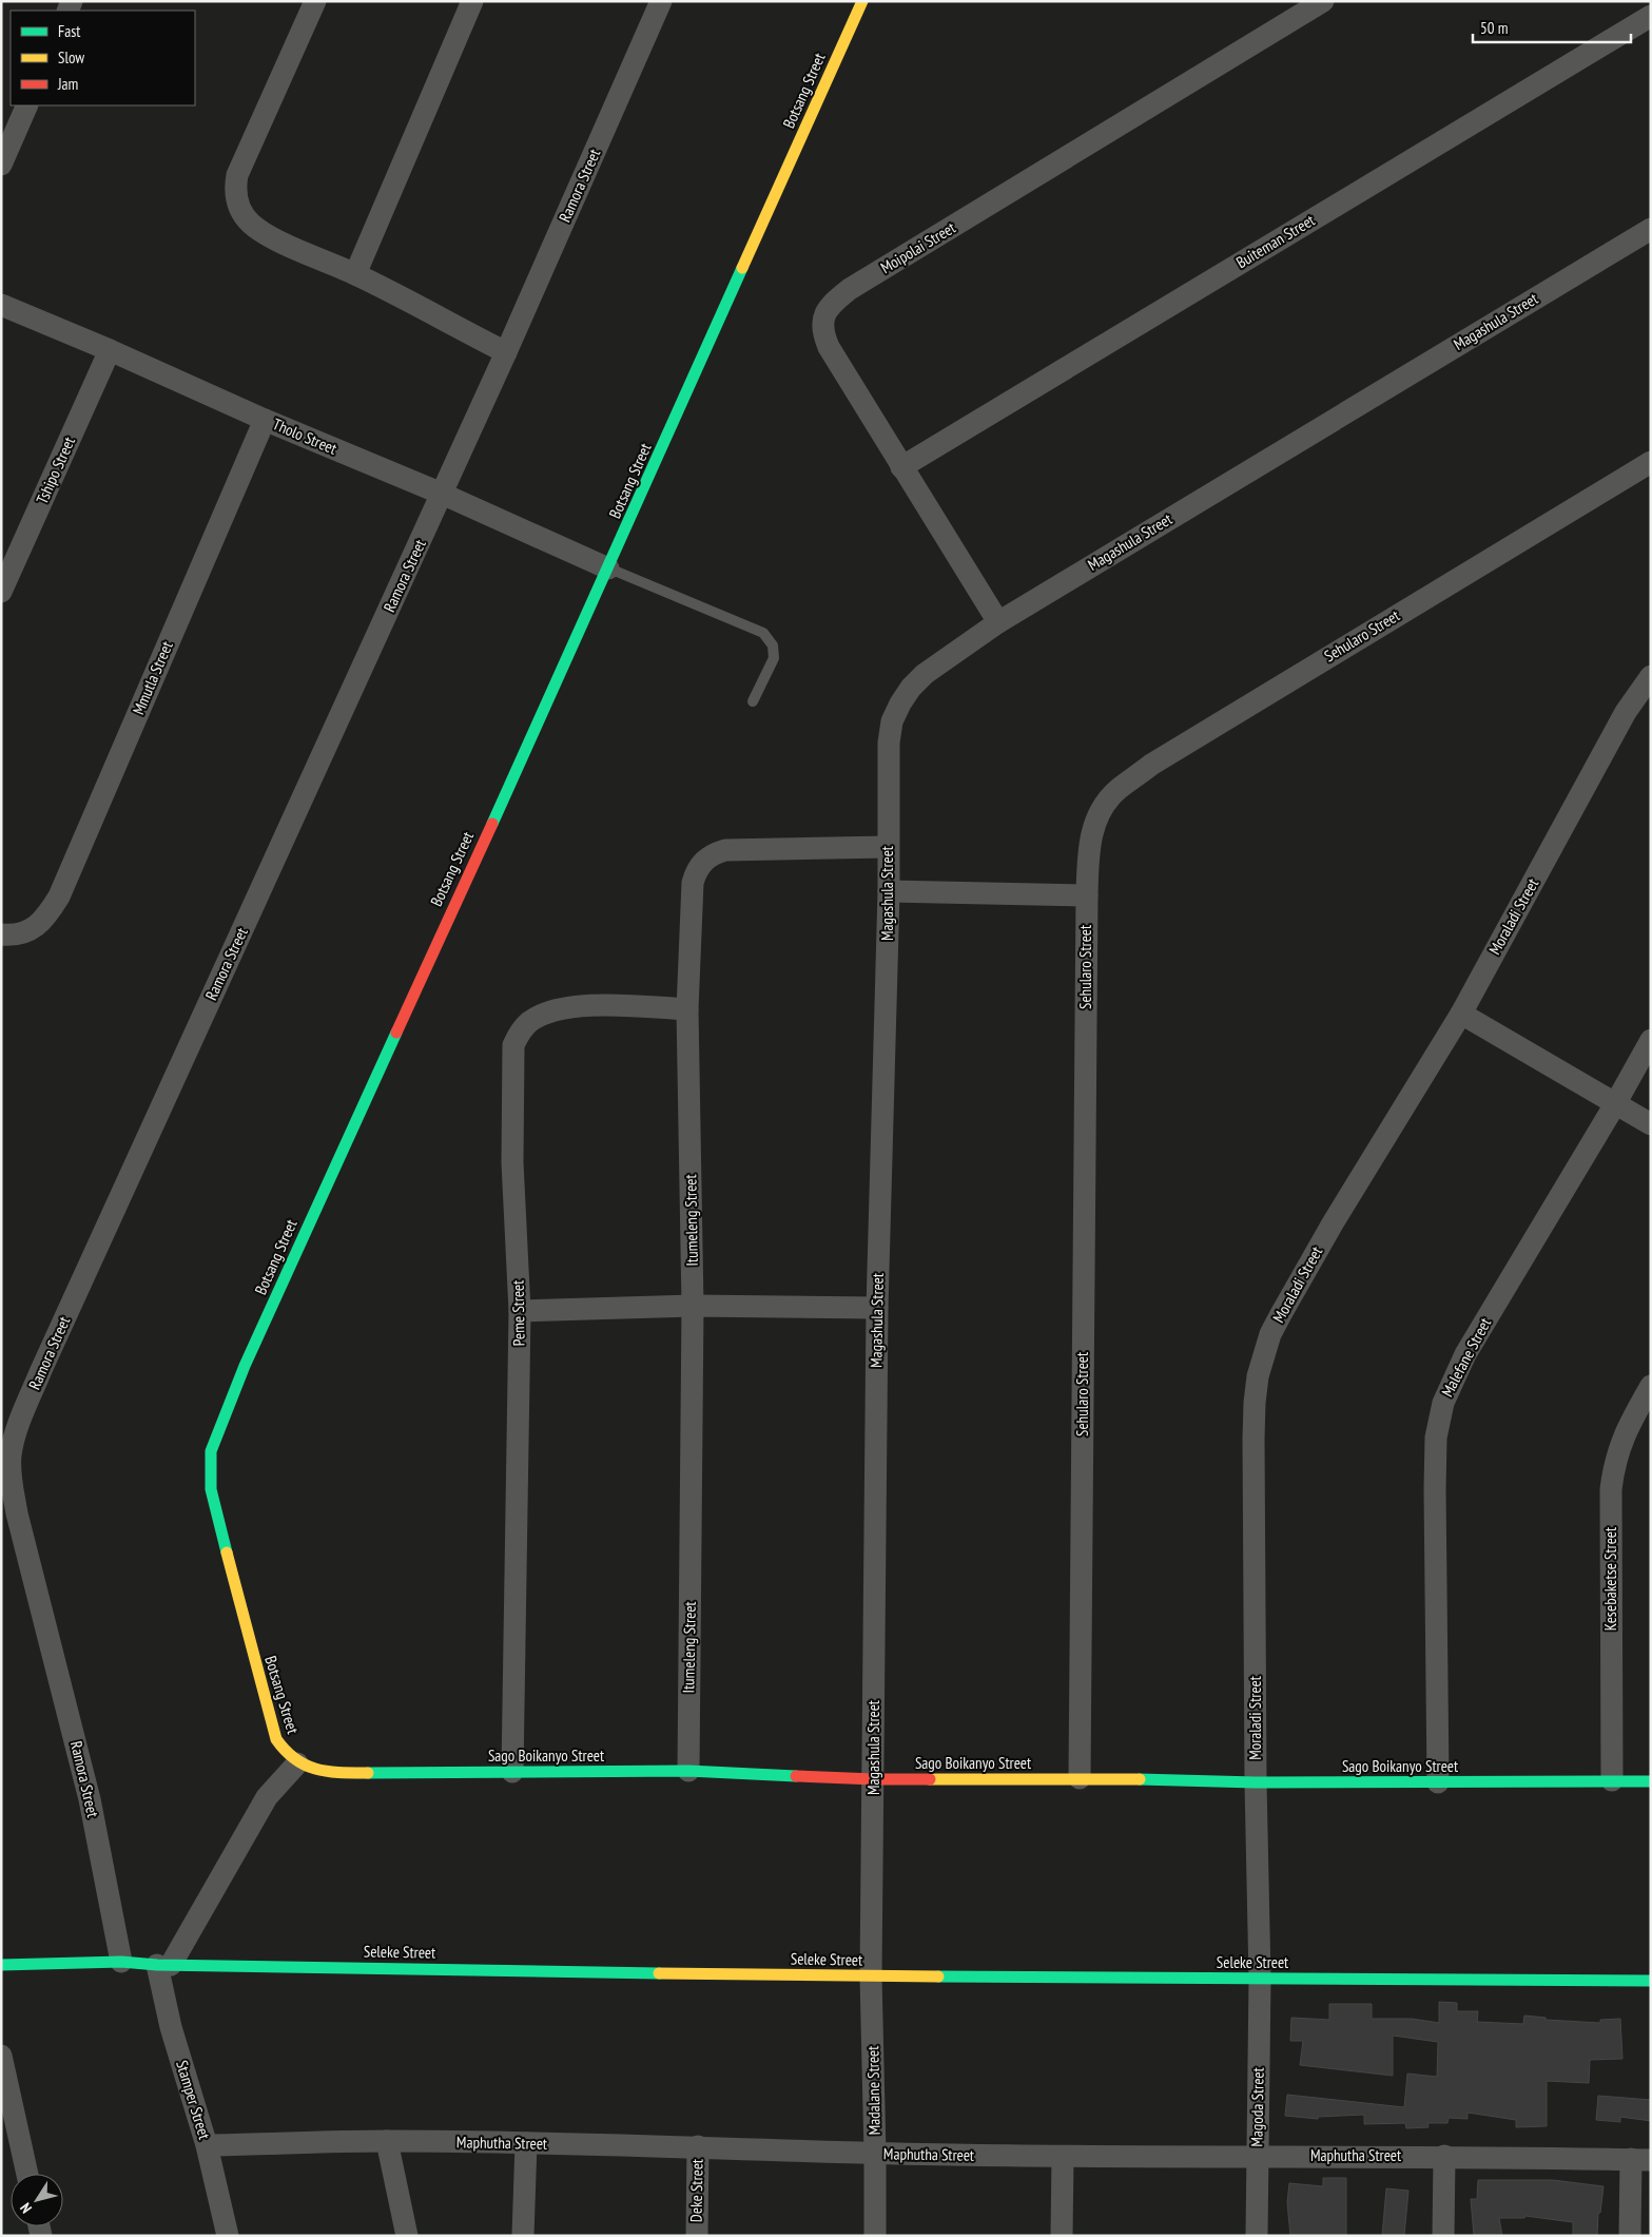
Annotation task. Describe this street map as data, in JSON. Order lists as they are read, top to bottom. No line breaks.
{"streets":{"street":["Botsang Street","Ramora Street","Buiteman Street","Moipolai Street","Magashula Street","Tholo Street","Tshipo Street","Sehularo Street","Mmutla Street","Moraladi Street","Itumeleng Street","Peme Street","Malefane Street","Kesebaketse Street","Sago Boikanyo Street","Seleke Street","Madalane Street","Stamper Street","Magoda Street","Maphutha Street","Deke Street"]},"crossings":[["Botsang Street","Tholo Street"],["Botsang Street","Sago Boikanyo Street"],["Ramora Street","Tholo Street"],["Ramora Street","Seleke Street"],["Buiteman Street","Moipolai Street"],["Moipolai Street","Magashula Street"],["Magashula Street","Itumeleng Street"],["Magashula Street","Sago Boikanyo Street"],["Magashula Street","Seleke Street"],["Magashula Street","Madalane Street"],["Tholo Street","Tshipo Street"],["Tholo Street","Mmutla Street"],["Sehularo Street","Sago Boikanyo Street"],["Moraladi Street","Sago Boikanyo Street"],["Moraladi Street","Seleke Street"],["Moraladi Street","Magoda Street"],["Itumeleng Street","Peme Street"],["Itumeleng Street","Sago Boikanyo Street"],["Peme Street","Sago Boikanyo Street"],["Malefane Street","Sago Boikanyo Street"],["Kesebaketse Street","Sago Boikanyo Street"],["Seleke Street","Madalane Street"],["Seleke Street","Stamper Street"],["Seleke Street","Magoda Street"],["Madalane Street","Maphutha Street"],["Stamper Street","Maphutha Street"],["Magoda Street","Maphutha Street"],["Maphutha Street","Deke Street"]],"legend":["Fast","Slow","Jam"],"scale_bar":"50 m","north":"bottom left"}
